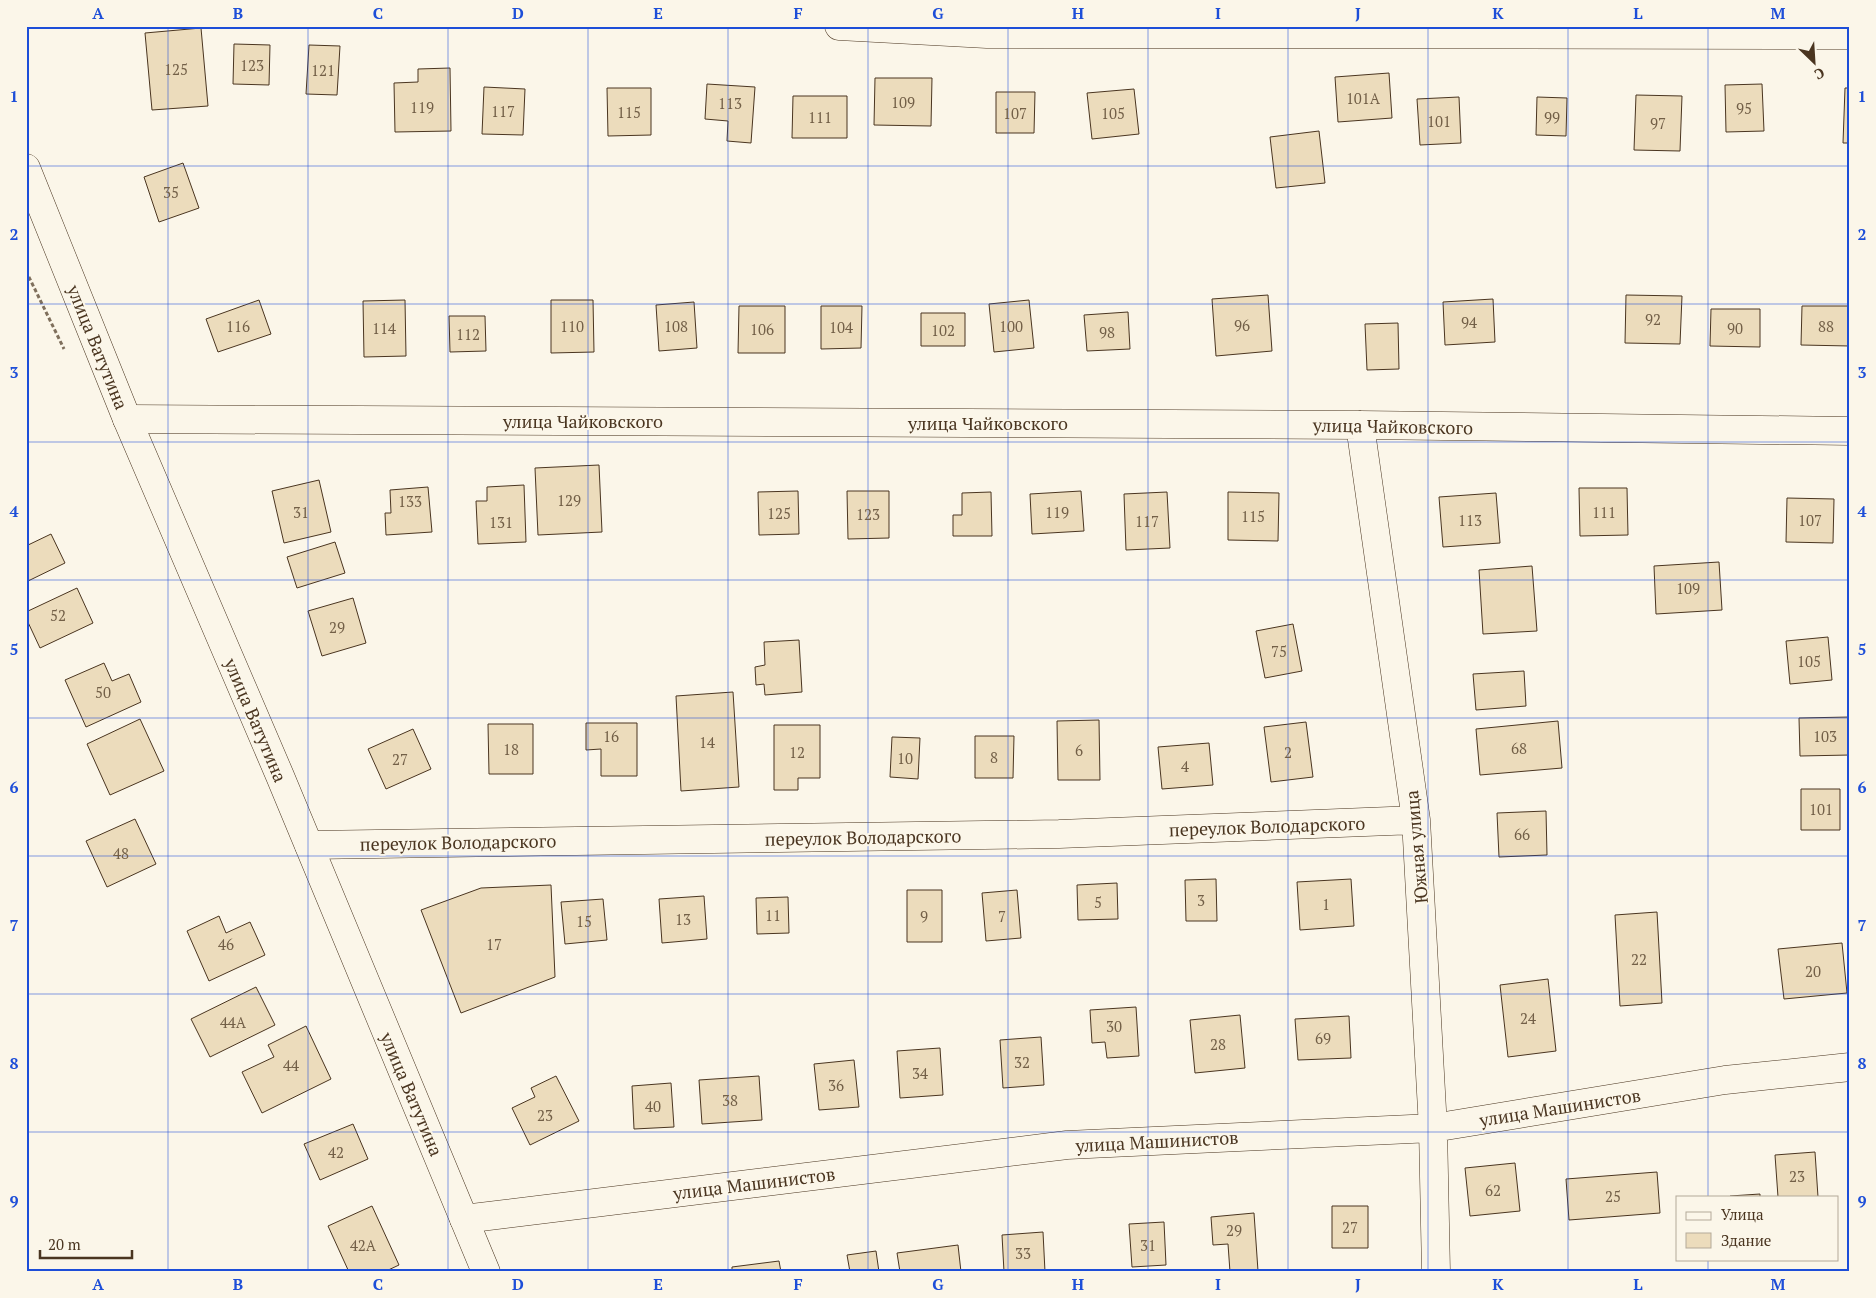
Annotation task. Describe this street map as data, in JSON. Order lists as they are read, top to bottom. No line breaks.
{"streets":{"street":["улица Ватутина","улица Чайковского","переулок Володарского","Южная улица","улица Машинистов"]},"crossings":[["улица Ватутина","улица Чайковского"],["улица Ватутина","переулок Володарского"],["улица Ватутина","улица Машинистов"],["улица Чайковского","Южная улица"],["переулок Володарского","Южная улица"],["Южная улица","улица Машинистов"]],"house_numbers":["123","125","121","101А","109","113","119","95","117","115","107","105","111","99","101","97","35","92","94","96","116","110","108","100","88","104","114","90","106","102","98","112","129","133","31","119","111","125","123","115","113","107","117","131","109","52","29","75","105","50","16","103","14","68","18","6","12","2","8","10","27","4","101","66","48","3","5","1","11","9","7","13","15","46","17","22","20","24","44А","30","69","28","32","44","34","36","38","40","23","42","23","62","25","27","29","42А","31","33"],"legend":["Улица","Здание"],"scale_bar":"20 m","north":"bottom right","grid":{"columns":["A","B","C","D","E","F","G","H","I","J","K","L","M"],"rows":["1","2","3","4","5","6","7","8","9"]}}
